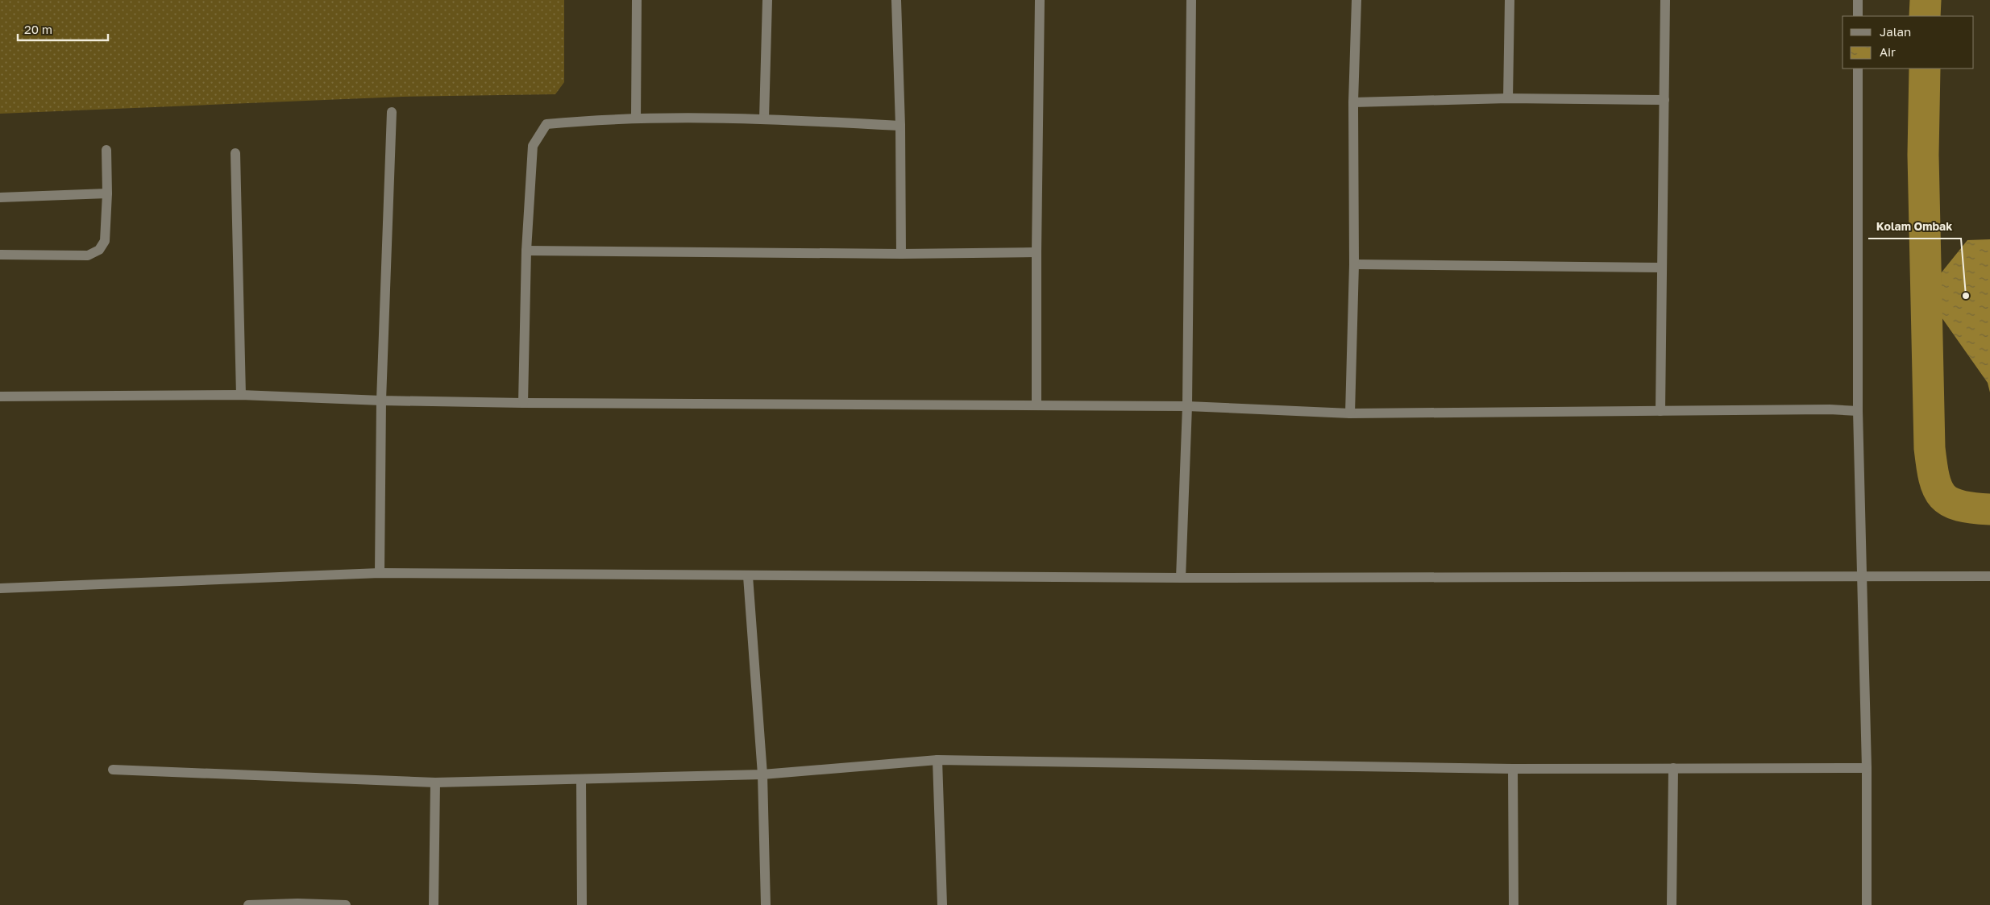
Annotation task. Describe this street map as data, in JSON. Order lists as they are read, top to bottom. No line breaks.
{"places":["Kolam Ombak"],"legend":["Jalan","Air"],"scale_bar":"20 m"}
